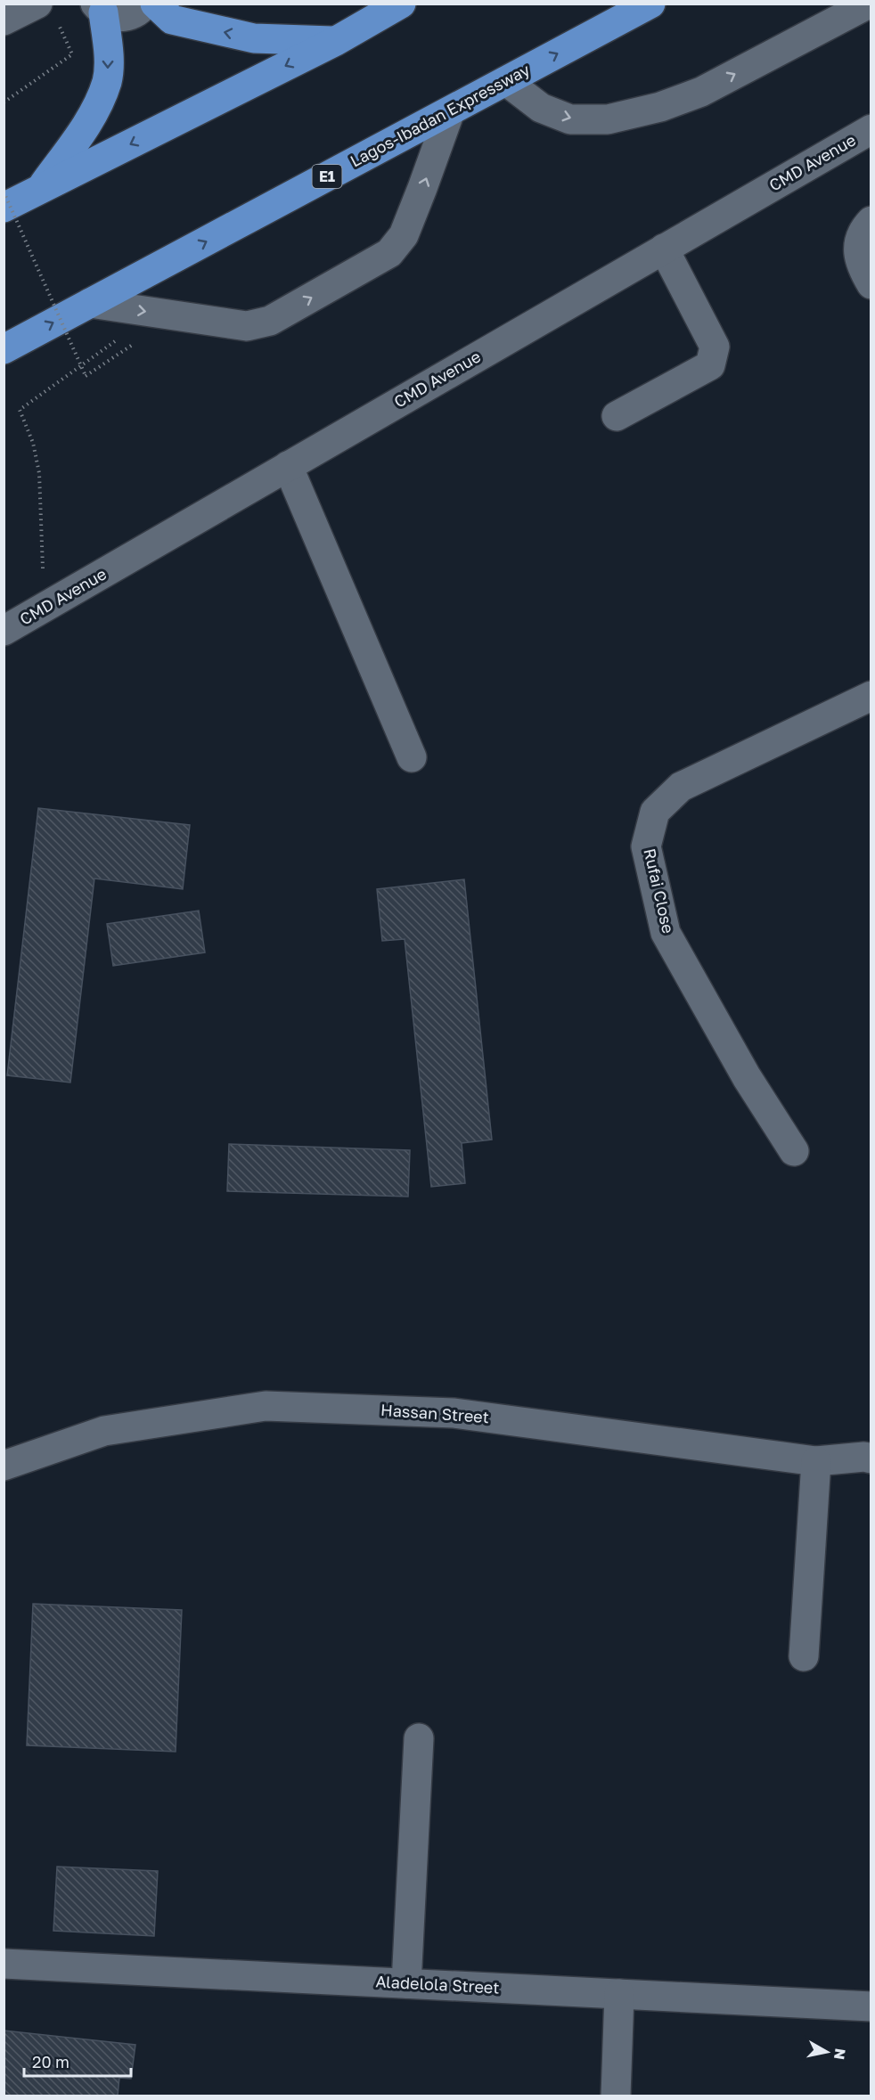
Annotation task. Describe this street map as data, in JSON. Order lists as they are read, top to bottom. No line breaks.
{"streets":{"highway":["Lagos-Ibadan Expressway","E1"],"street":["CMD Avenue","Rufai Close","Hassan Street","Aladelola Street"]},"scale_bar":"20 m","north":"right"}
